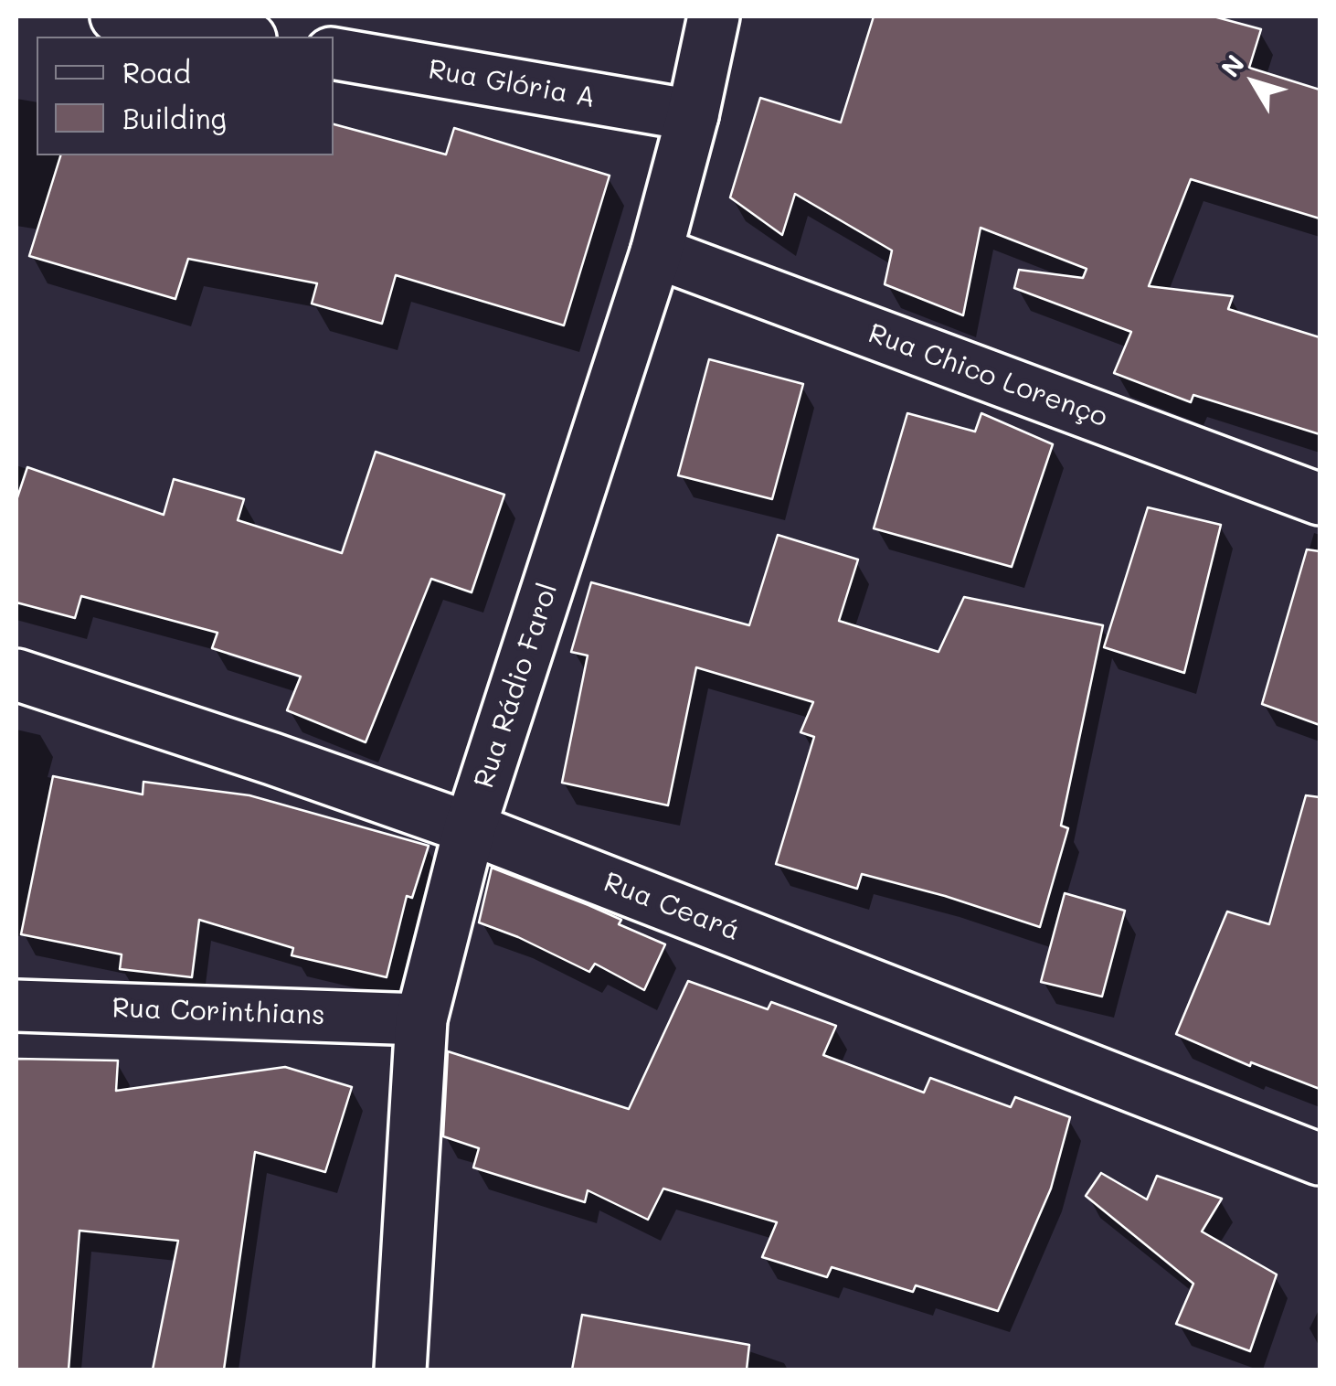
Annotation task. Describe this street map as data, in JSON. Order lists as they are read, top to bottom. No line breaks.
{"streets":{"street":["Rua Glória A","Rua Chico Lorenço","Rua Rádio Farol","Rua Ceará","Rua Corinthians"]},"crossings":[["Rua Glória A","Rua Rádio Farol"],["Rua Chico Lorenço","Rua Rádio Farol"],["Rua Rádio Farol","Rua Ceará"],["Rua Rádio Farol","Rua Corinthians"]],"legend":["Road","Building"],"north":"top left"}
